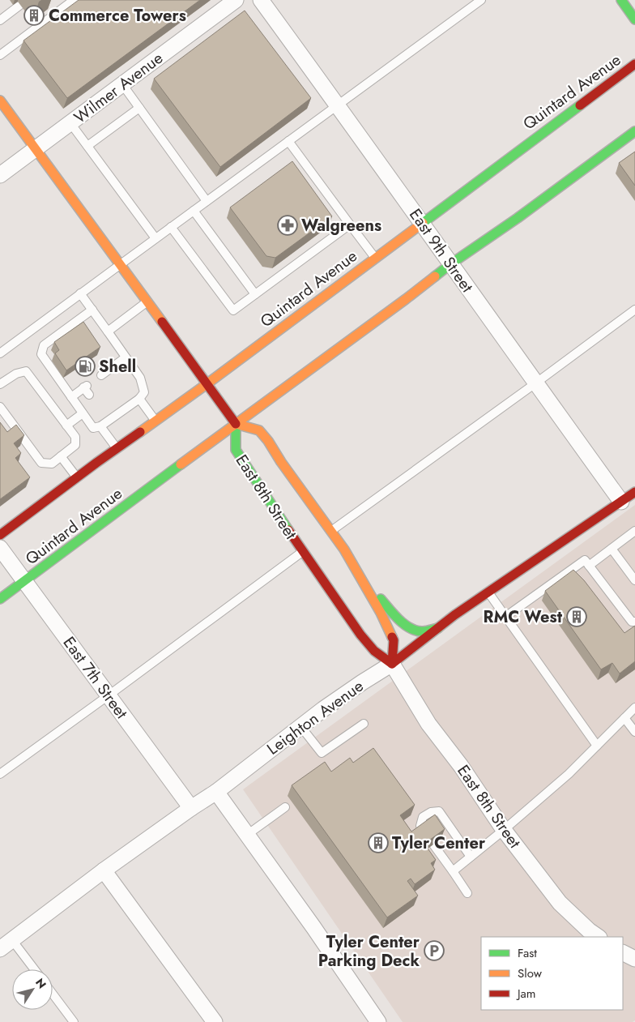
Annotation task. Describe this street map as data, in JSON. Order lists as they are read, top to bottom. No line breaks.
{"streets":{"main road":["Quintard Avenue","East 8th Street","Leighton Avenue"],"street":["Wilmer Avenue","East 9th Street","East 7th Street"]},"crossings":[["Quintard Avenue","East 9th Street"],["Quintard Avenue","East 8th Street"],["Quintard Avenue","East 7th Street"],["East 9th Street","Leighton Avenue"],["East 8th Street","Leighton Avenue"],["East 7th Street","Leighton Avenue"]],"places":{"building":["Commerce Towers","RMC West","Tyler Center"],"pharmacy":["Walgreens"],"fuel station":["Shell"],"parking":["Tyler Center Parking Deck"]},"legend":["Fast","Slow","Jam"],"north":"top right"}
